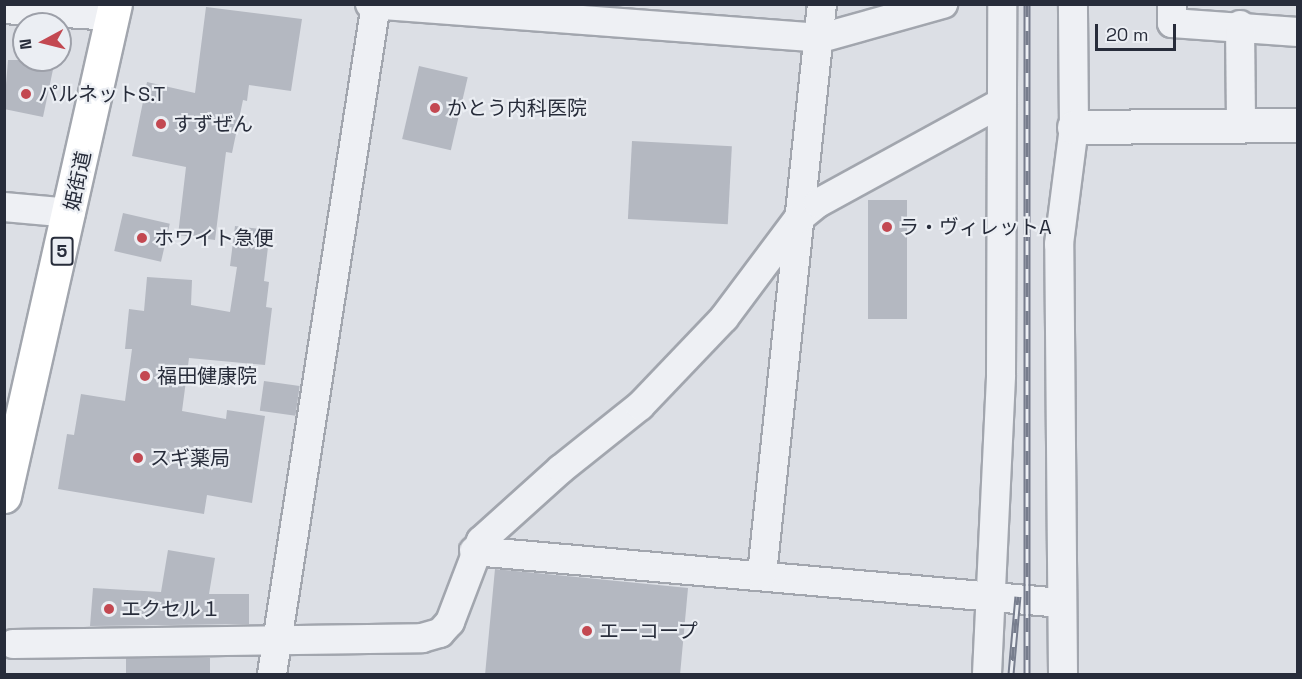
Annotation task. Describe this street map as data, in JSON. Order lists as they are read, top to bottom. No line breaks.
{"streets":{"main road":["姫街道","5"]},"places":["パルネットS.T","かとう内科医院","すずぜん","ラ・ヴィレットA","ホワイト急便","福田健康院","スギ薬局","エクセル１","エーコープ"],"scale_bar":"20 m","north":"left"}
